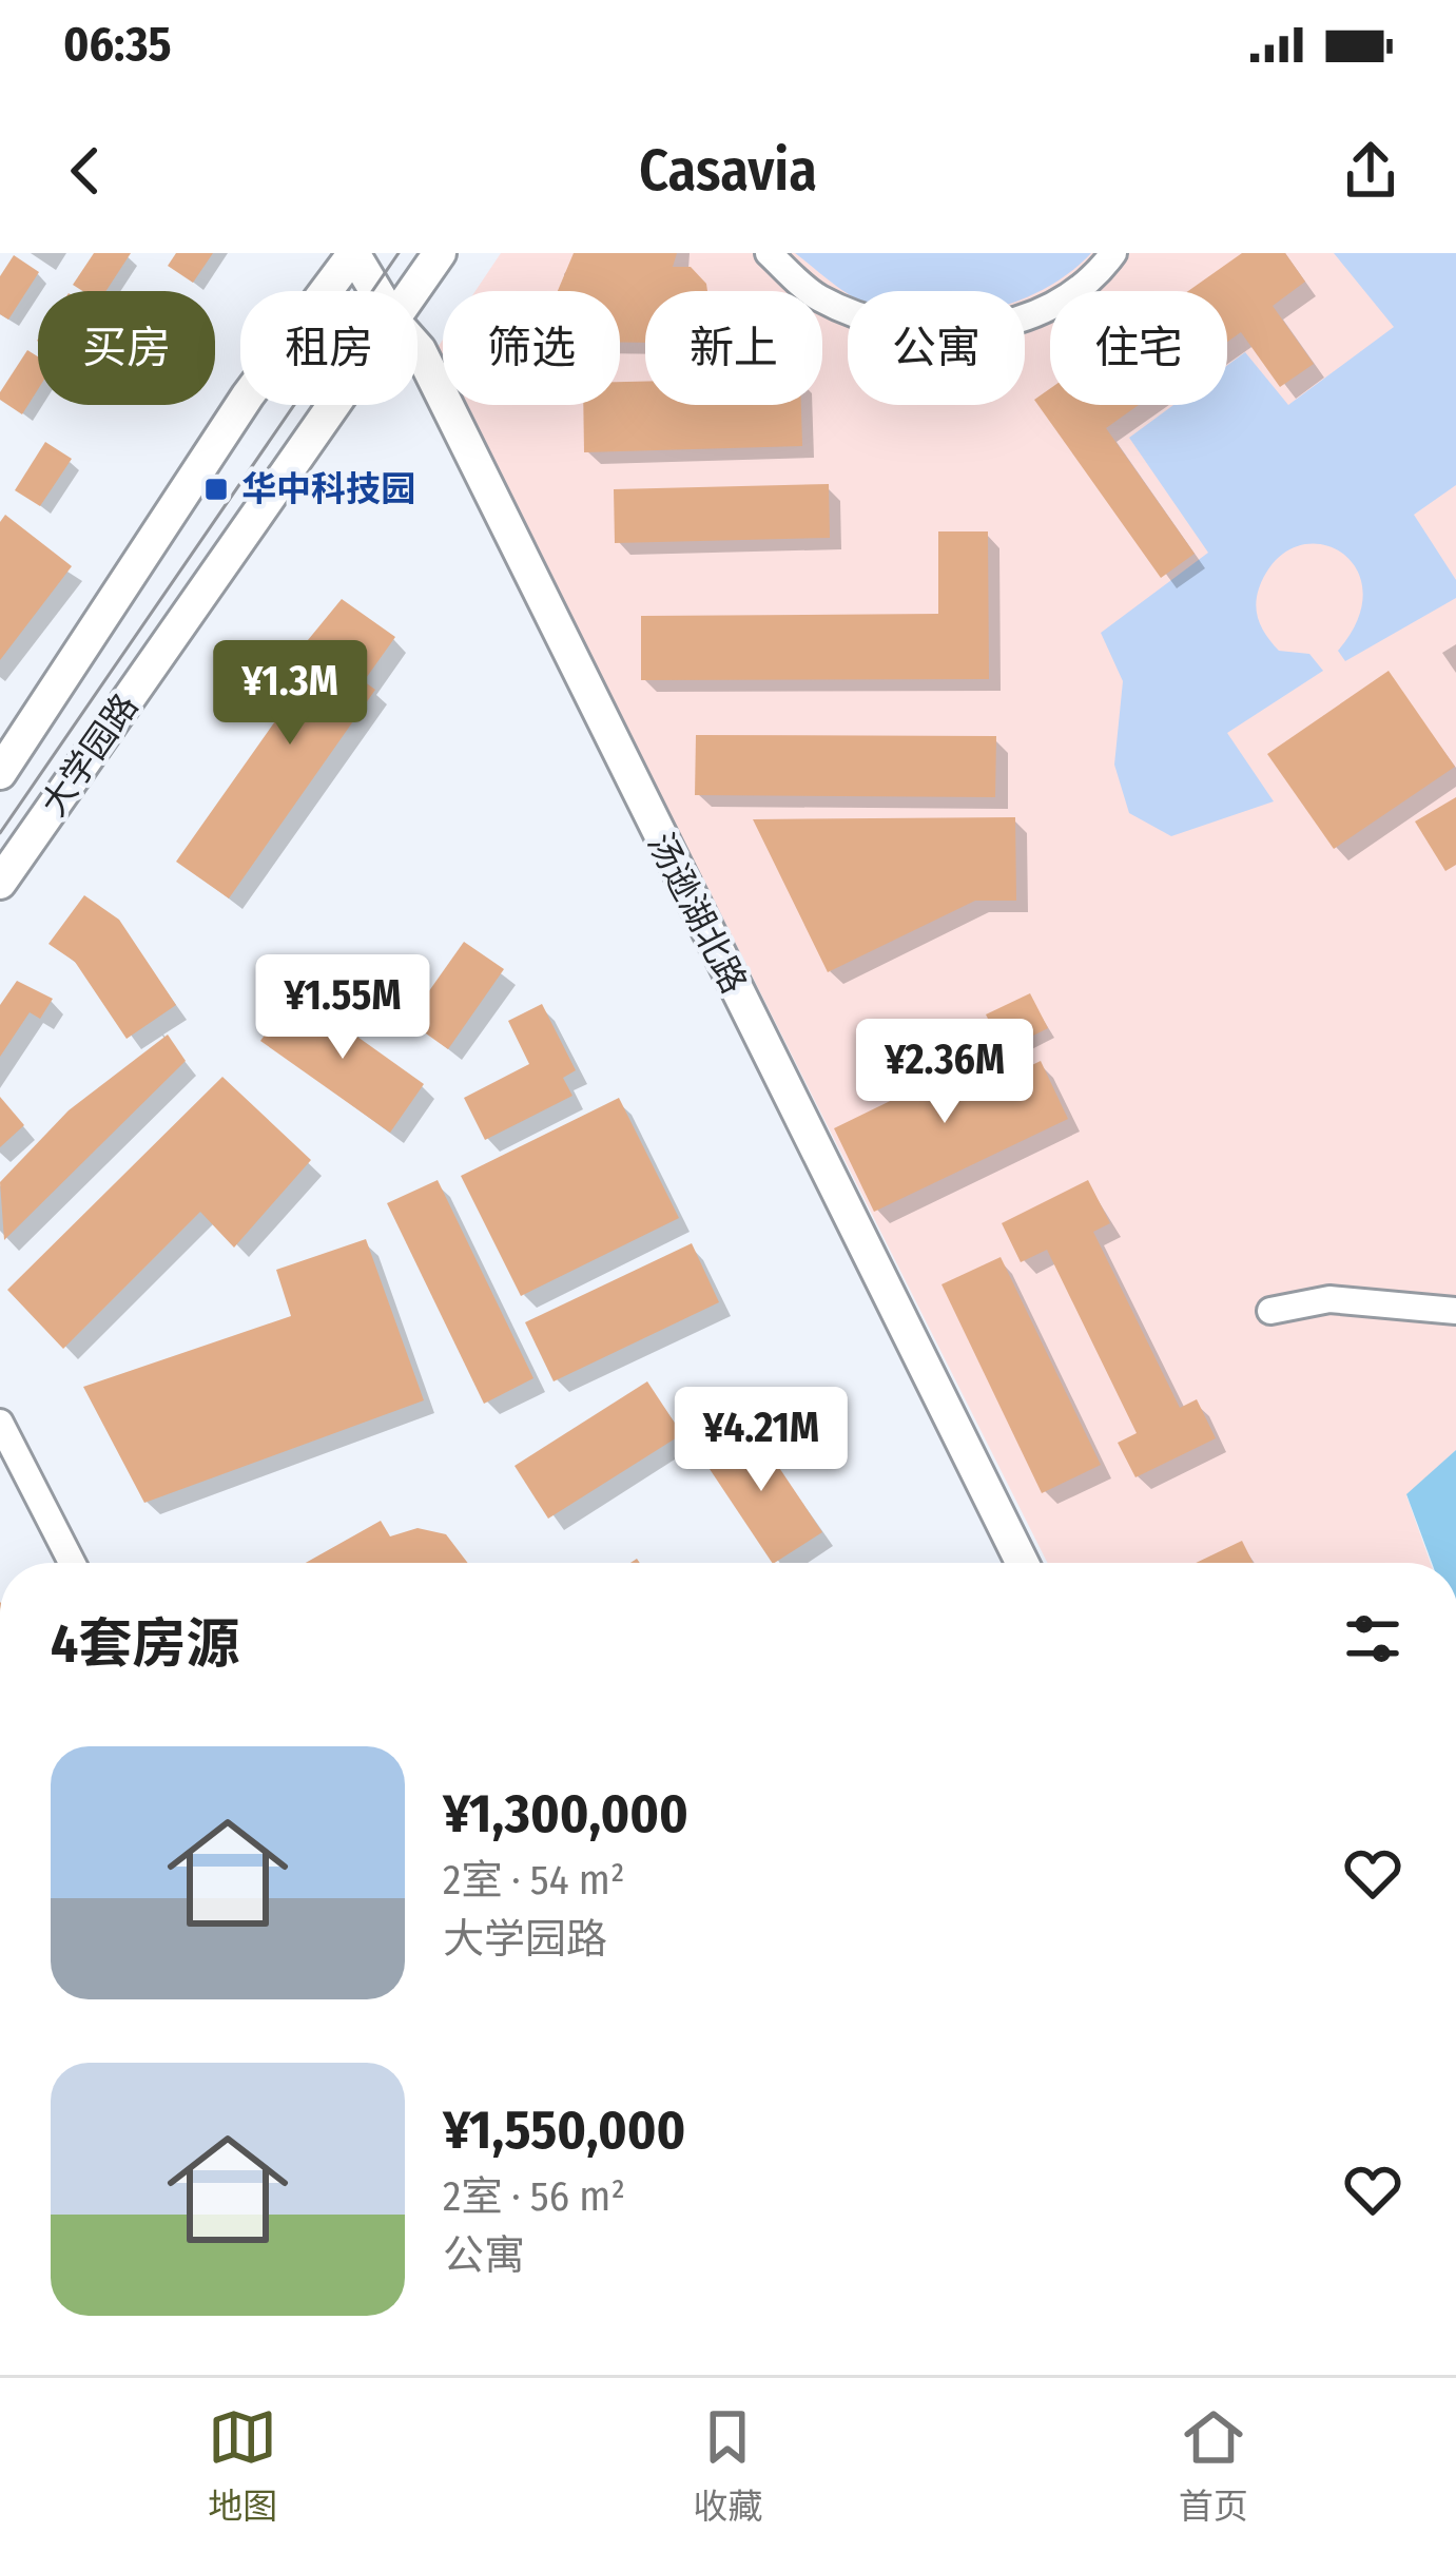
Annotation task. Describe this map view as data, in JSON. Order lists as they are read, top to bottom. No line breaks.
{"streets":{"main road":["大学园路","汤逊湖北路"]},"crossings":[["大学园路","汤逊湖北路"]],"places":{"transit":["华中科技园"]},"page":{"status":"06:35","header":"Casavia","chip":["买房","租房","筛选","新上","公寓","住宅"],"price":["¥1.3M","¥1.55M","¥2.36M","¥4.21M"],"heading":"4套房源","list":[{"name":"¥1,300,000","note":"2室 · 54 m² · 大学园路"},{"name":"¥1,550,000","note":"2室 · 56 m² · 公寓"}],"tabs":["地图","收藏","首页"]}}
